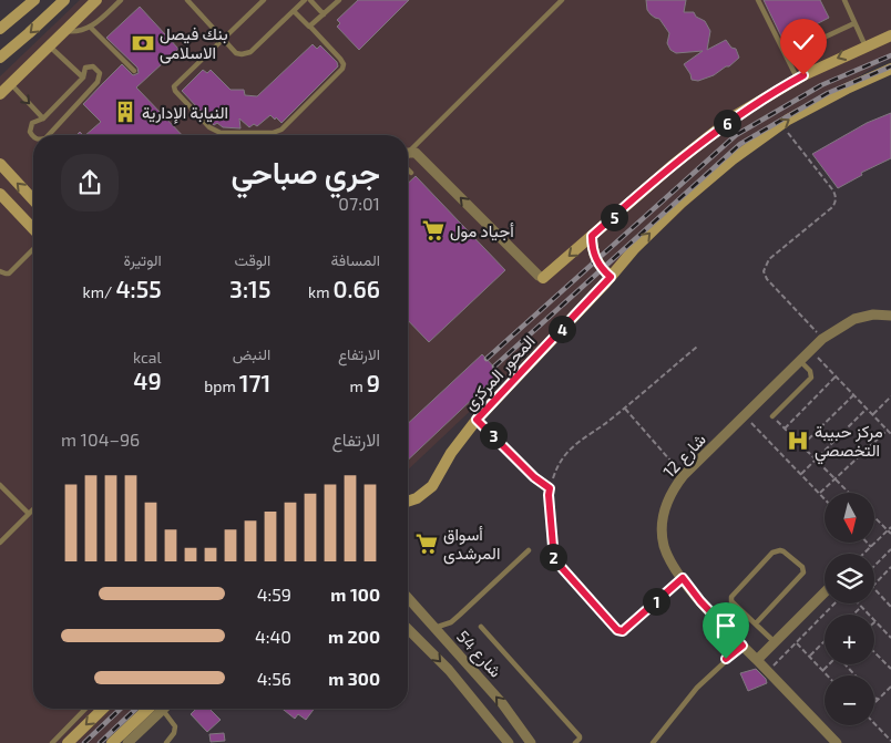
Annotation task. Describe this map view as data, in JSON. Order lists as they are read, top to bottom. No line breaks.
{"streets":{"main road":["المحور المركزى"],"street":["شارع 12","شارع 54"]},"places":{"bank":["بنك فيصل الاسلامى"],"building":["النيابة الإدارية"],"supermarket":["أجياد مول","أسواق المرشدى"],"hospital":["مركز حبيبة التخصصي"]},"north":"bottom","page":{"pins":["6","5","4","3","2","1"],"heading":["جري صباحي","07:01"],"stats":[["المسافة","0.66 km"],["الوقت","3:15"],["الوتيرة","4:55 /km"],["الارتفاع","9 m"],["النبض","171 bpm"],["kcal","49"]],"chart":["الارتفاع","96–104 m"],"map_buttons":["+","−"],"list":[{"name":"100 m","note":"4:59"},{"name":"200 m","note":"4:40"},{"name":"300 m","note":"4:56"}]}}
